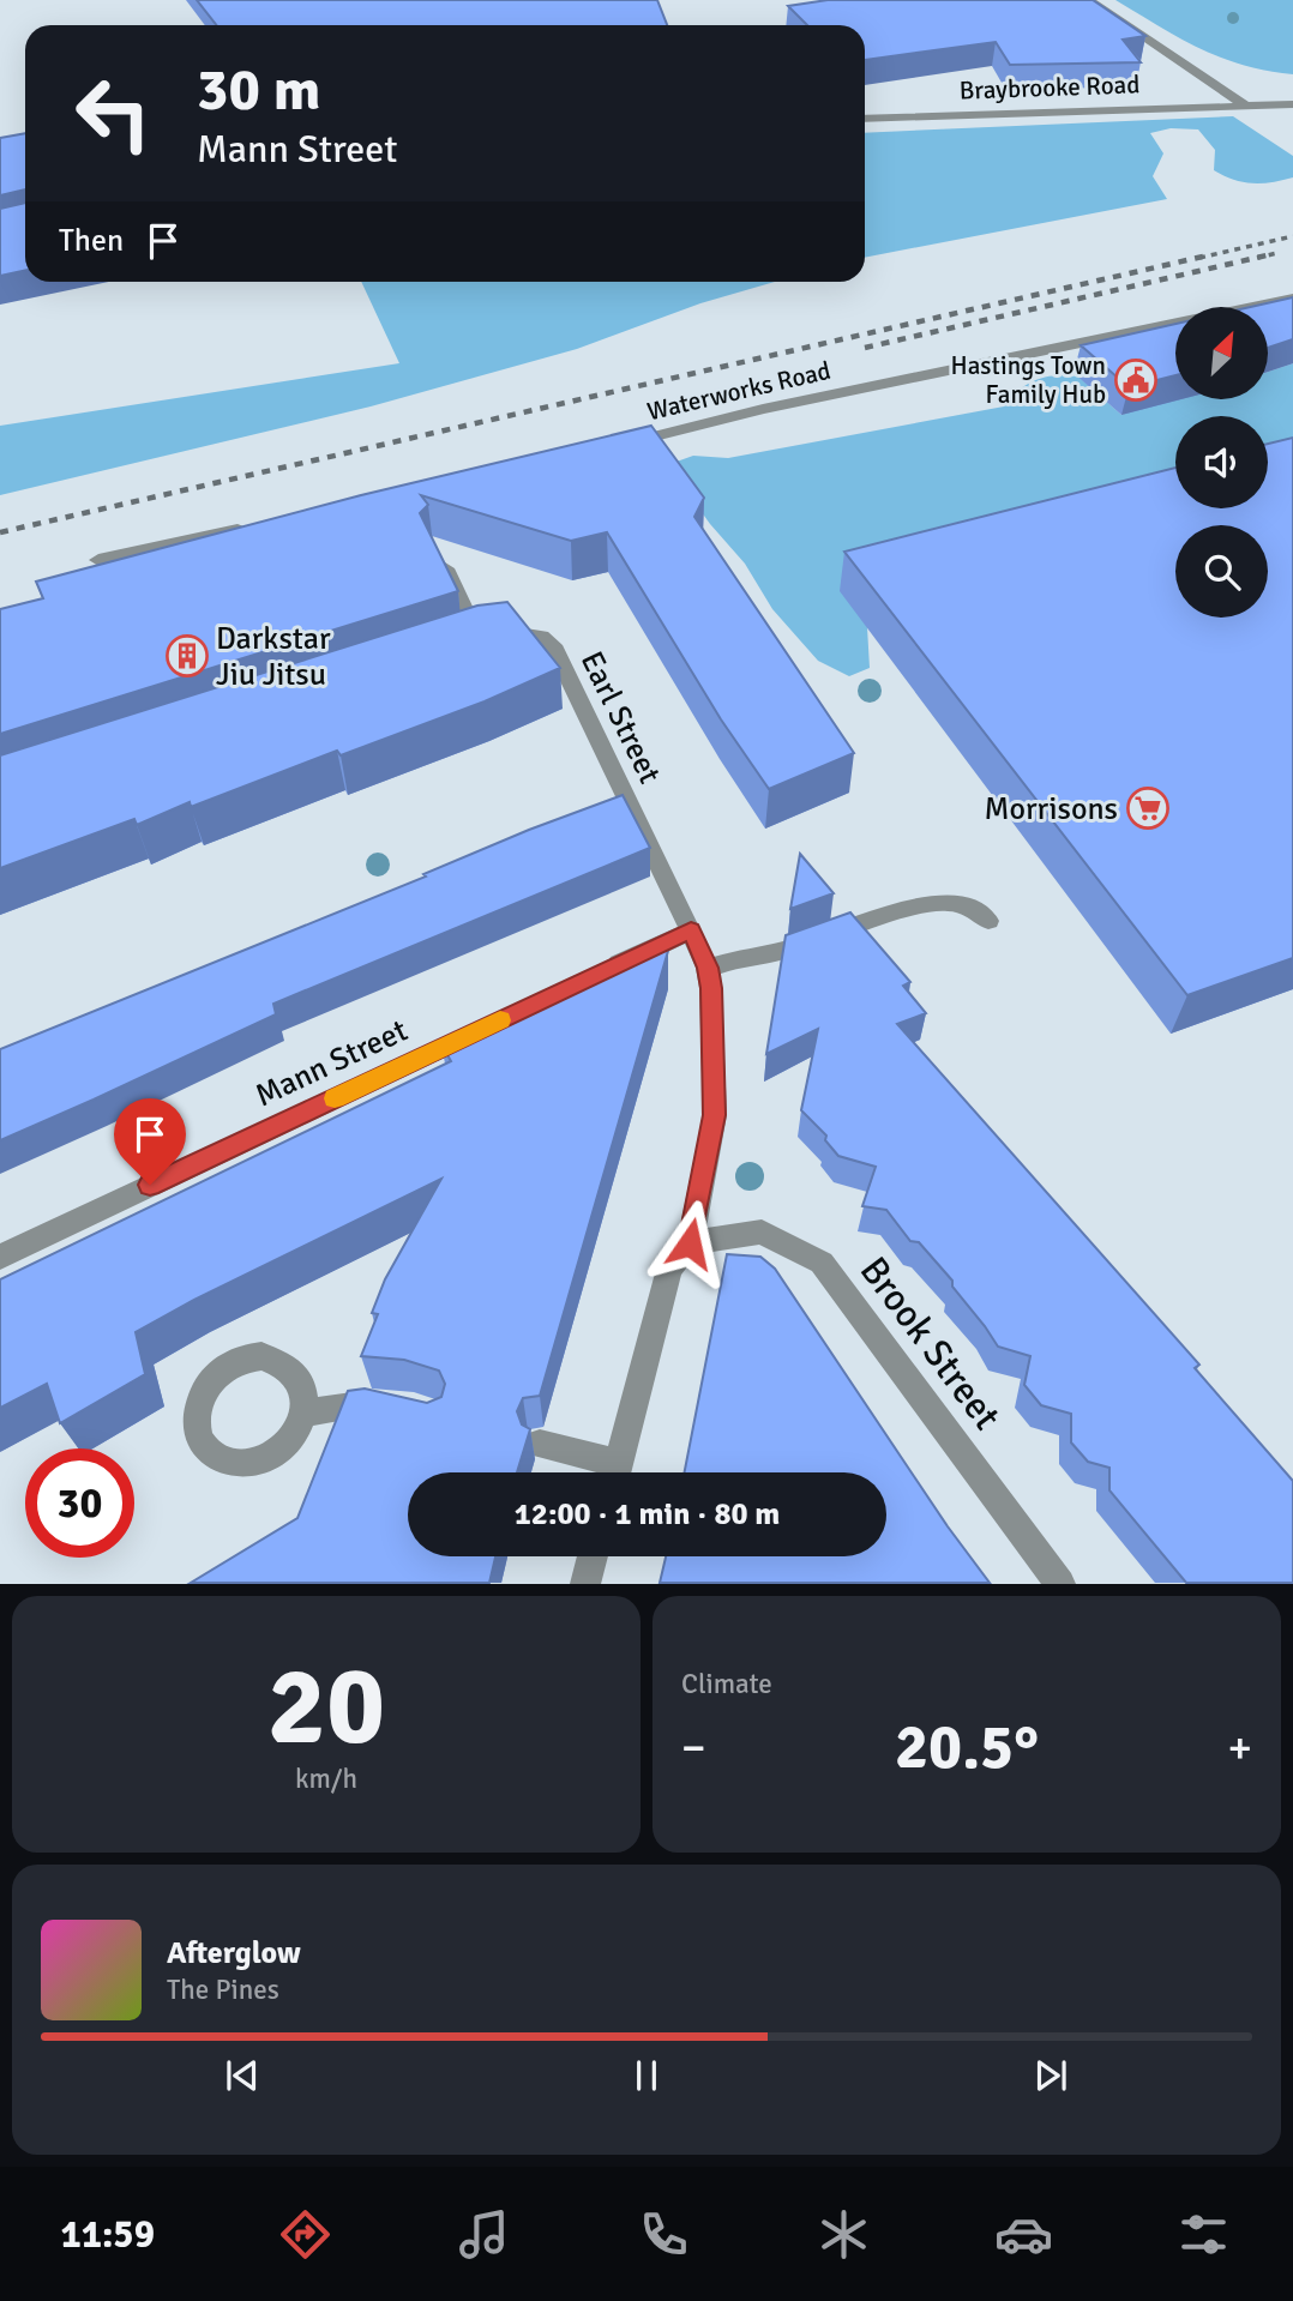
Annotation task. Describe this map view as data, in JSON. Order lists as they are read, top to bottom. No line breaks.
{"streets":{"street":["Braybrooke Road","Waterworks Road","Earl Street","Mann Street","Brook Street"]},"crossings":[["Earl Street","Brook Street"]],"places":{"public building":["Hastings Town Family Hub"],"building":["Darkstar Jiu Jitsu"],"supermarket":["Morrisons"]},"north":"top right","page":{"turn":["30 m","Mann Street"],"then":"Then","limit":"30","trip":"12:00 · 1 min · 80 m","tile":[["20","km/h"],"Climate"],"heat":["−","20.5°","+"],"song":["Afterglow","The Pines"],"tabs":"11:59"}}
